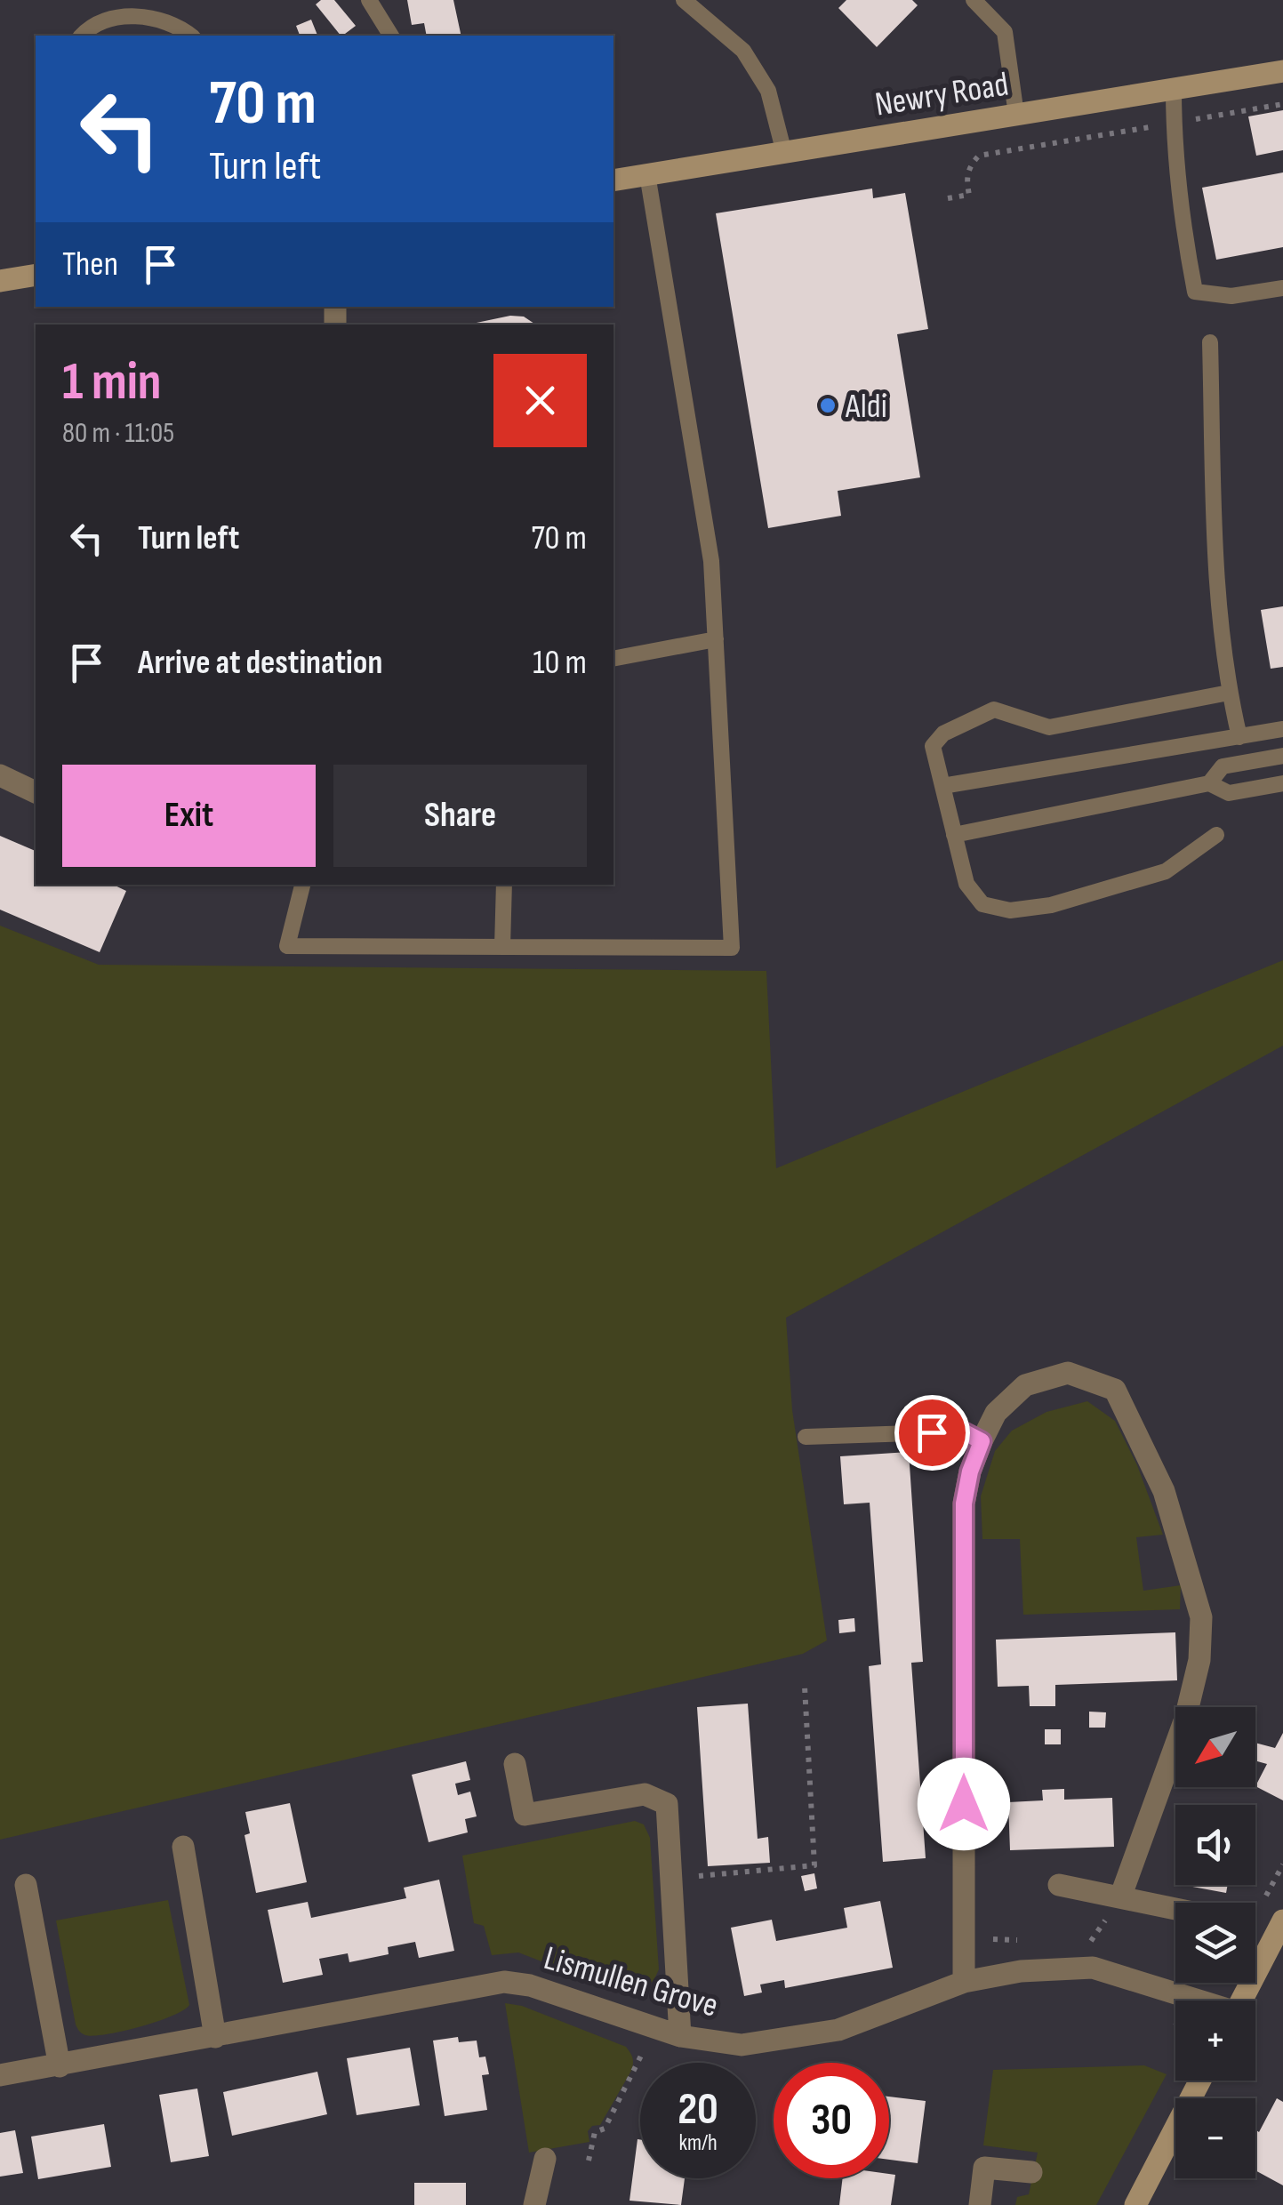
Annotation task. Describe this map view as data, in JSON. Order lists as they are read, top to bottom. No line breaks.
{"streets":{"main road":["Newry Road"],"street":["Lismullen Grove"]},"places":["Aldi"],"north":"bottom left","page":{"turn":["70 m","Turn left"],"then":"Then","heading":["1 min","80 m · 11:05"],"list":[{"name":"Turn left","value":"70 m"},{"name":"Arrive at destination","value":"10 m"}],"buttons":["Exit","Share"],"map_buttons":["+","−"],"speed":"20 km/h","limit":"30"}}
